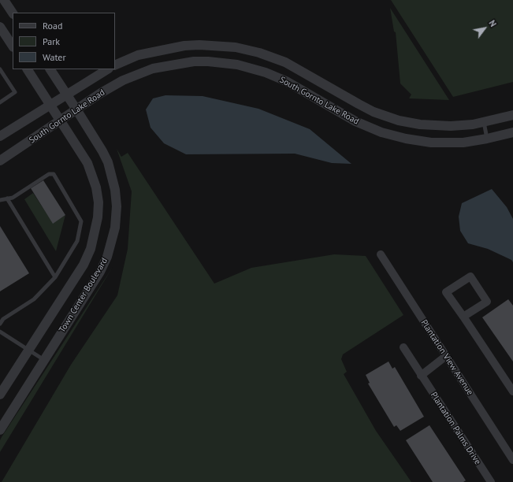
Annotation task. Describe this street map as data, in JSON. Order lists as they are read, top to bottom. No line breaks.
{"streets":{"street":["South Gornto Lake Road","Town Center Boulevard","Plantation View Avenue","Plantation Palms Drive"]},"crossings":[["South Gornto Lake Road","Town Center Boulevard"]],"legend":["Road","Park","Water"],"north":"top right"}
